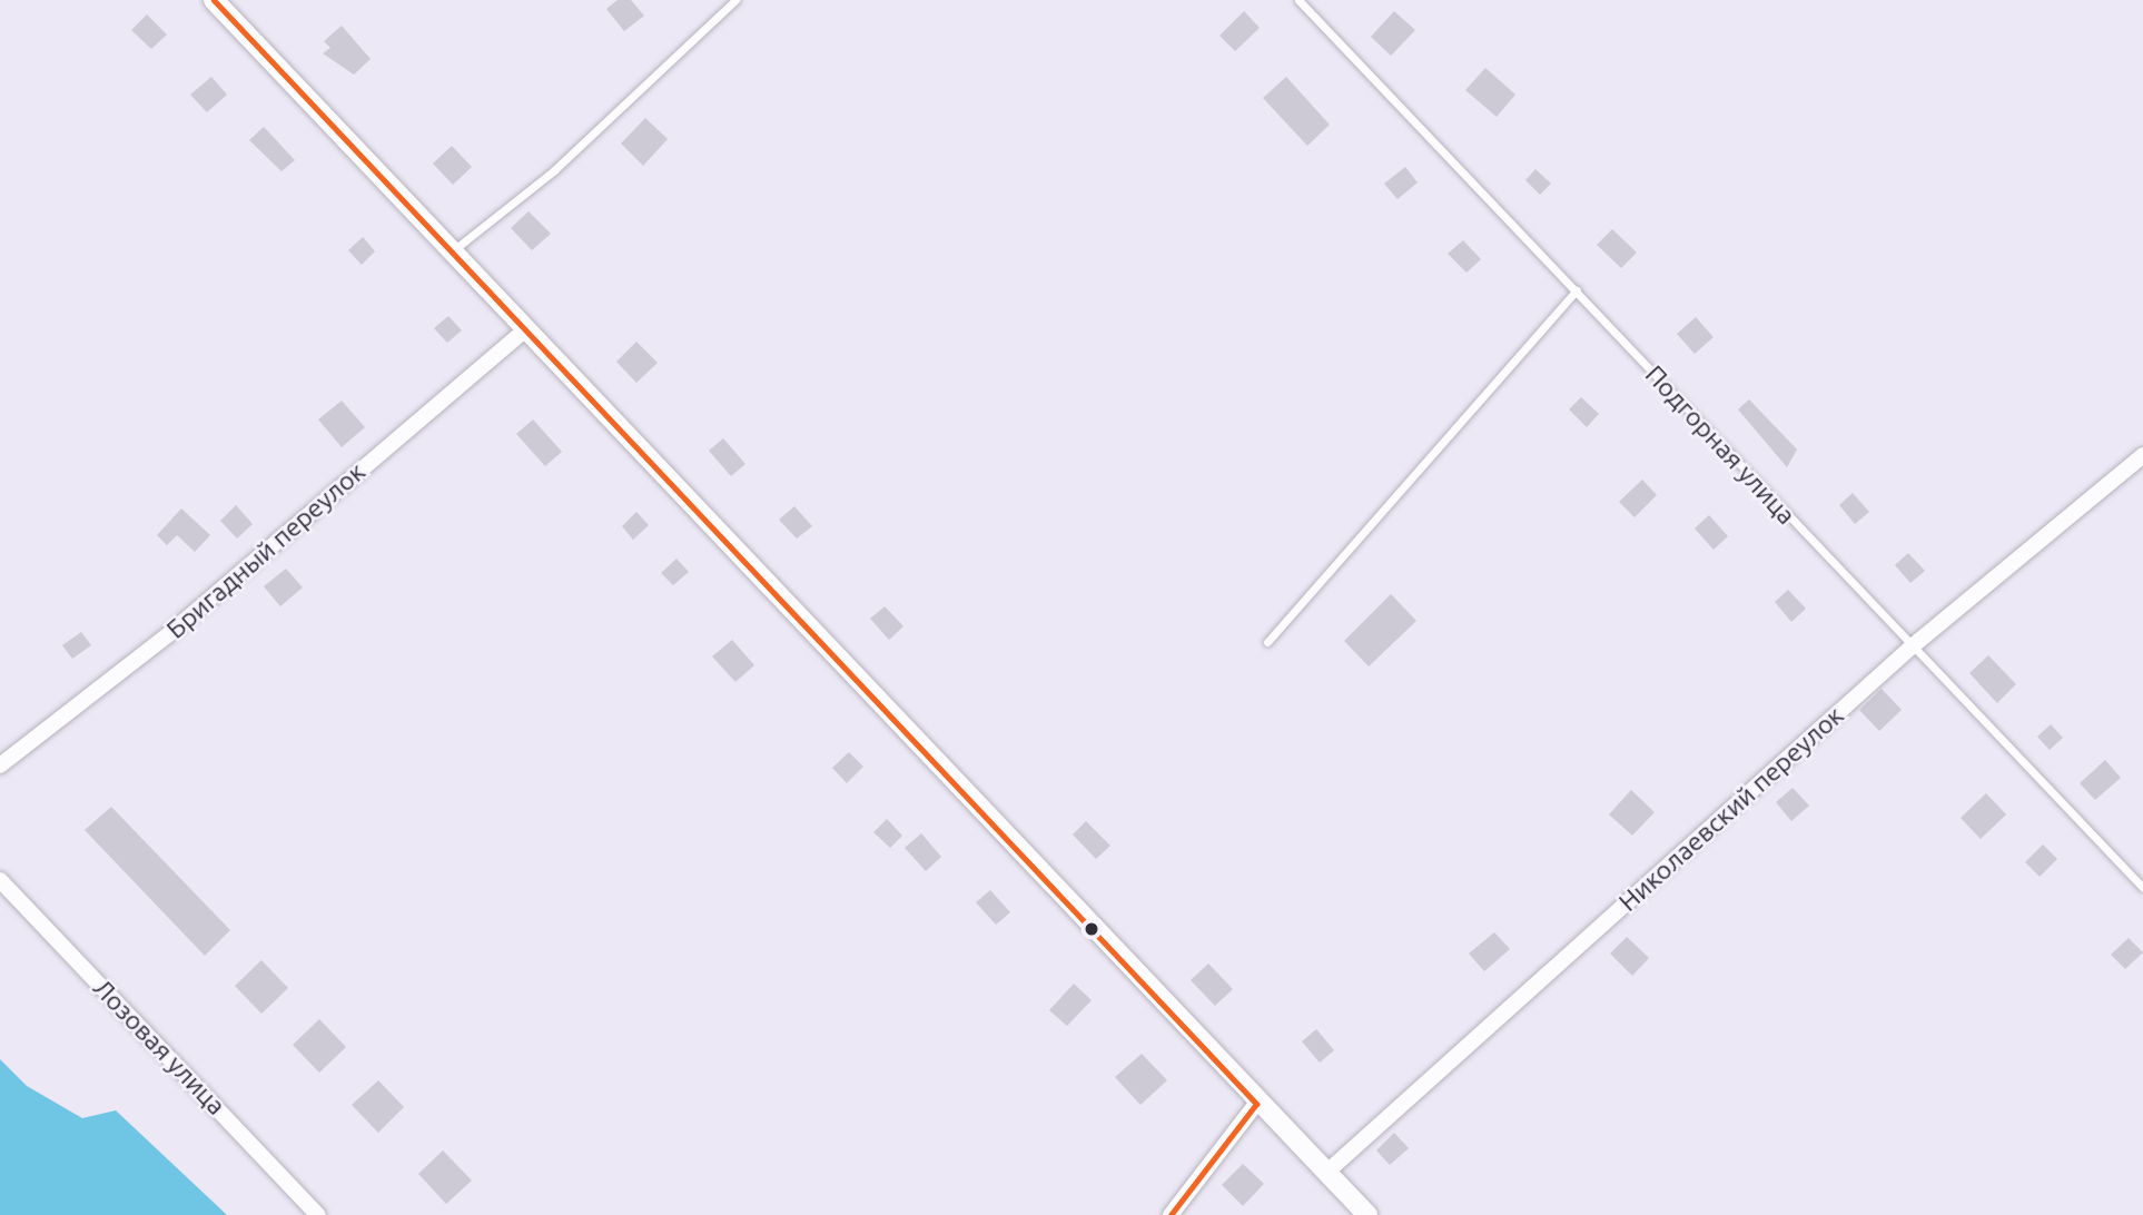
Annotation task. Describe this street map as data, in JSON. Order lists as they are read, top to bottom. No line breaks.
{"streets":{"street":["Бригадный переулок","Николаевский переулок","Лозовая улица"],"lane":["Подгорная улица"]},"crossings":[["Подгорная улица","Николаевский переулок"]]}
